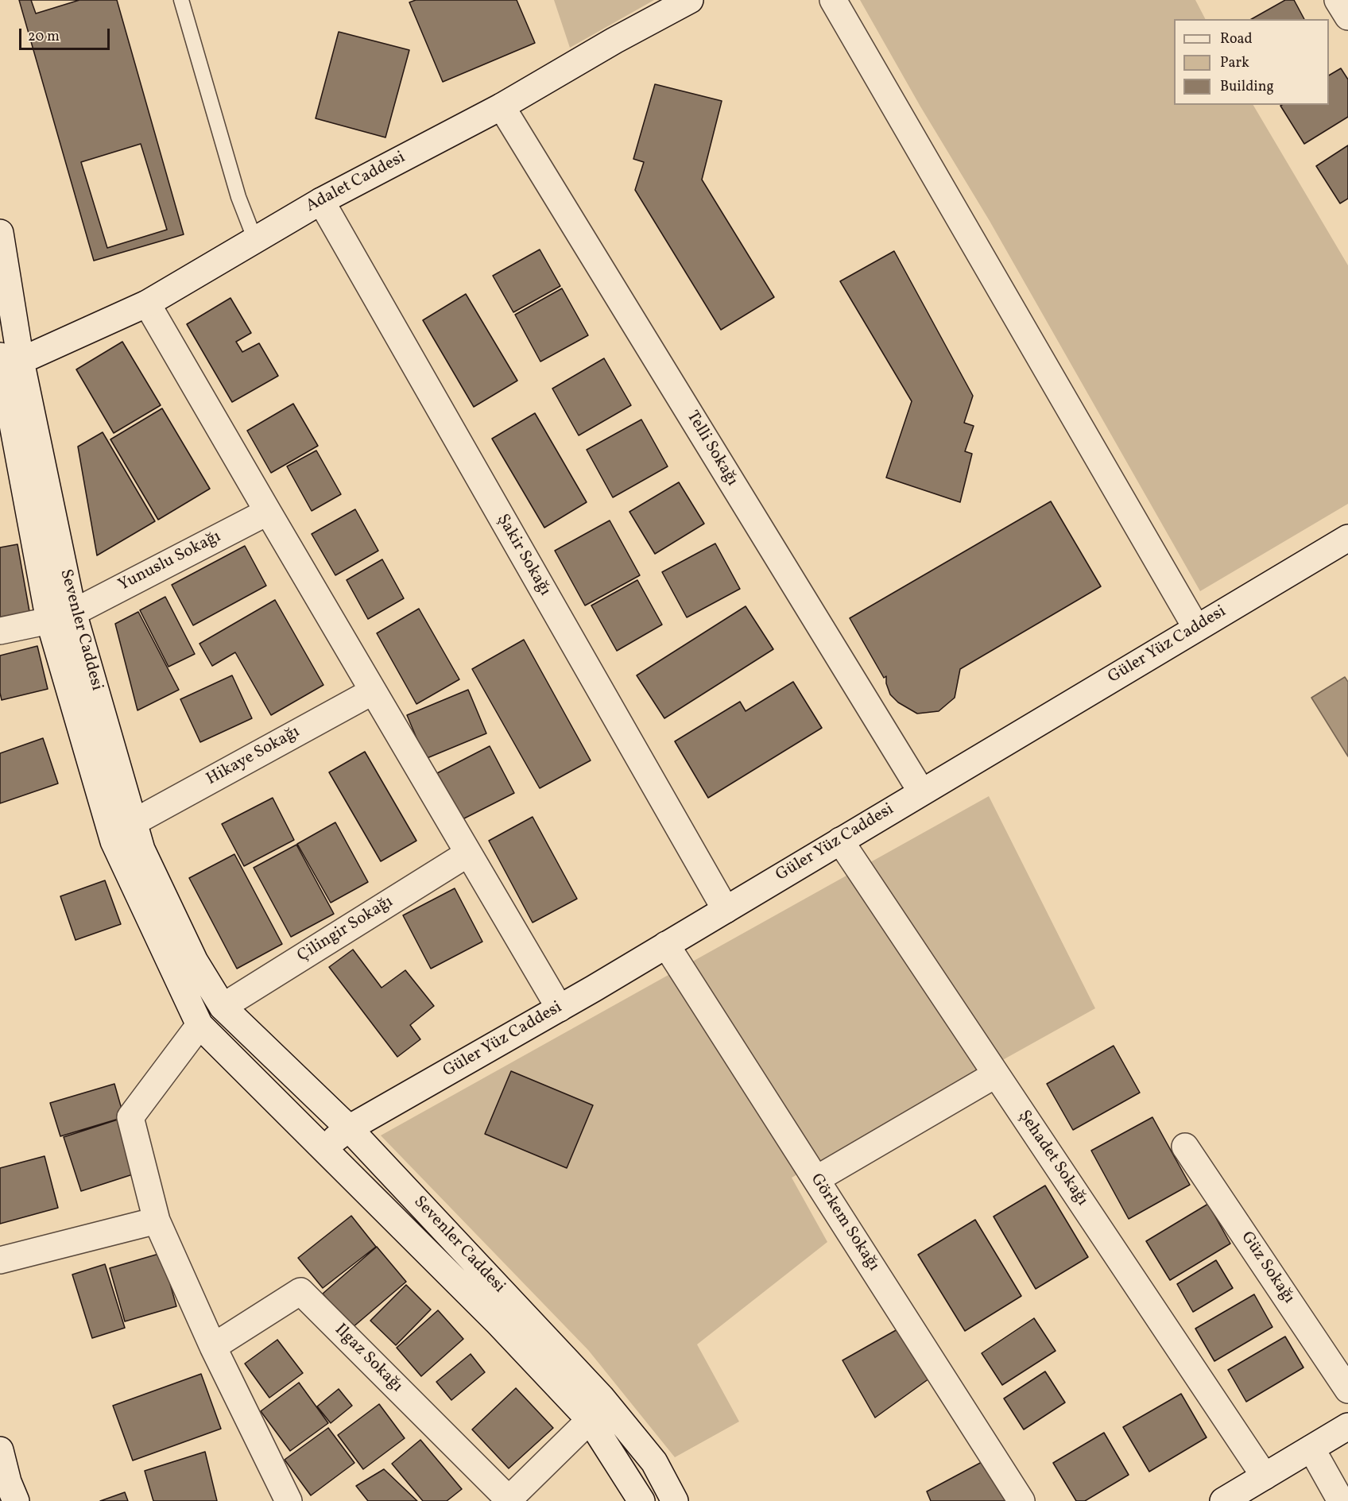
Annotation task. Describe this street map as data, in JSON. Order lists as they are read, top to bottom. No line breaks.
{"streets":{"street":["Adalet Caddesi","Telli Sokağı","Şakir Sokağı","Yunuslu Sokağı","Sevenler Caddesi","Güler Yüz Caddesi","Hikaye Sokağı","Çilingir Sokağı","Şehadet Sokağı","Görkem Sokağı","Güz Sokağı","Ilgaz Sokağı"]},"crossings":[["Adalet Caddesi","Telli Sokağı"],["Adalet Caddesi","Şakir Sokağı"],["Adalet Caddesi","Sevenler Caddesi"],["Telli Sokağı","Güler Yüz Caddesi"],["Şakir Sokağı","Güler Yüz Caddesi"],["Yunuslu Sokağı","Sevenler Caddesi"],["Sevenler Caddesi","Güler Yüz Caddesi"],["Sevenler Caddesi","Hikaye Sokağı"],["Sevenler Caddesi","Çilingir Sokağı"],["Güler Yüz Caddesi","Şehadet Sokağı"],["Güler Yüz Caddesi","Görkem Sokağı"]],"legend":["Road","Park","Building"],"scale_bar":"20 m"}
